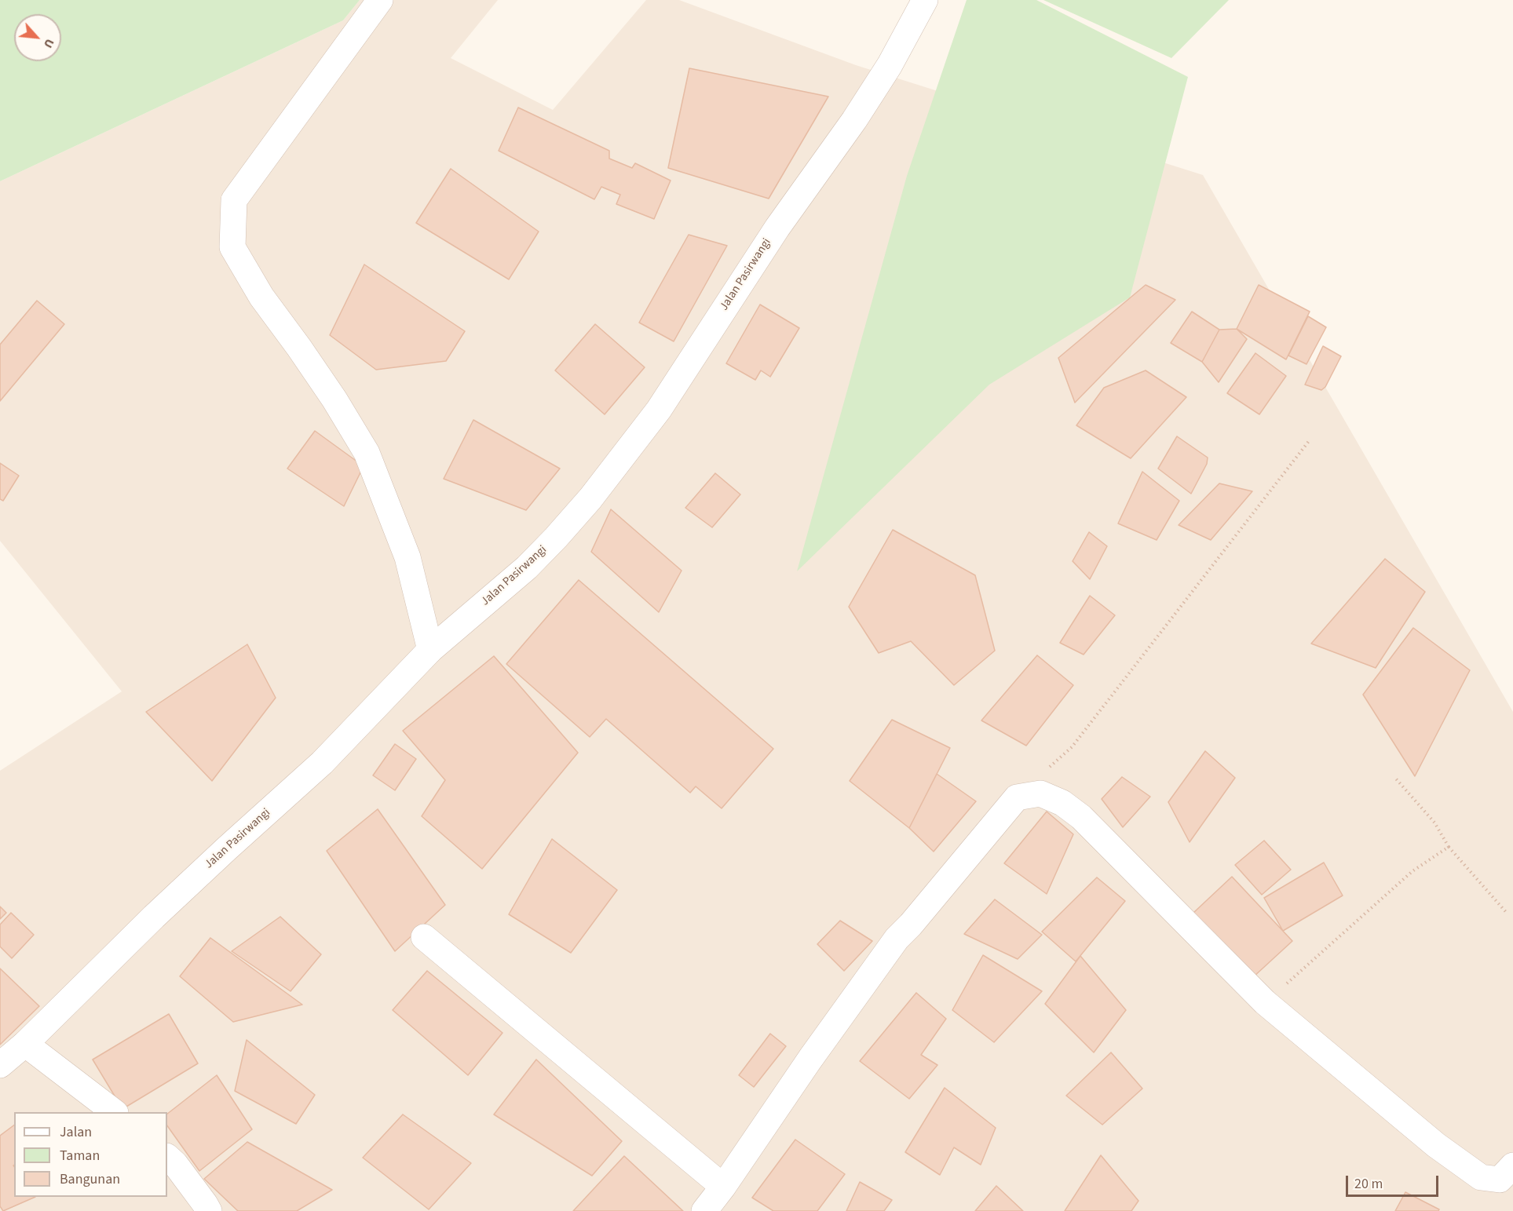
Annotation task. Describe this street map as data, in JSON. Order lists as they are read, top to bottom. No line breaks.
{"streets":{"street":["Jalan Pasirwangi"]},"legend":["Jalan","Taman","Bangunan"],"scale_bar":"20 m","north":"bottom right"}
